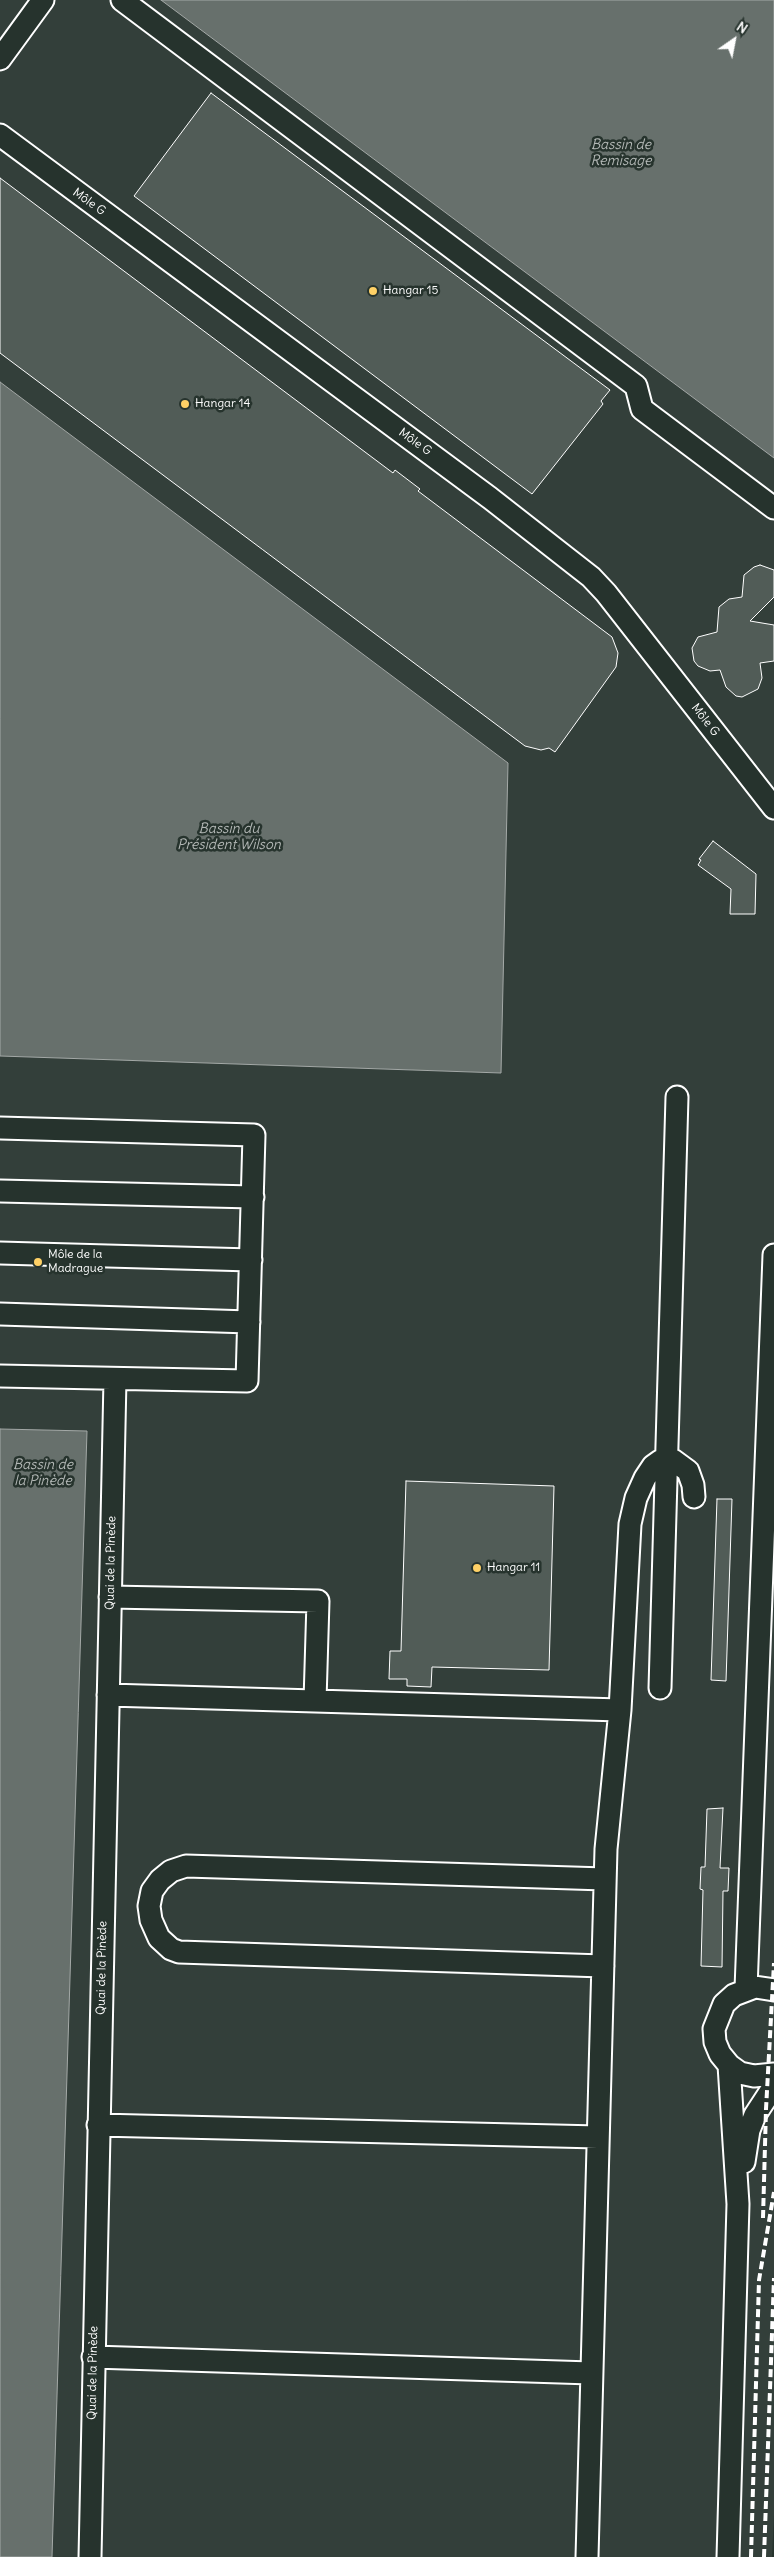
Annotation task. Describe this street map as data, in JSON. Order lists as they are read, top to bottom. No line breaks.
{"streets":{"lane":["Môle G","Quai de la Pinède"]},"water":["Bassin de Remisage","Bassin du Président Wilson","Bassin de la Pinède"],"places":["Hangar 15","Hangar 14","Môle de la Madrague","Hangar 11"],"north":"top right"}
